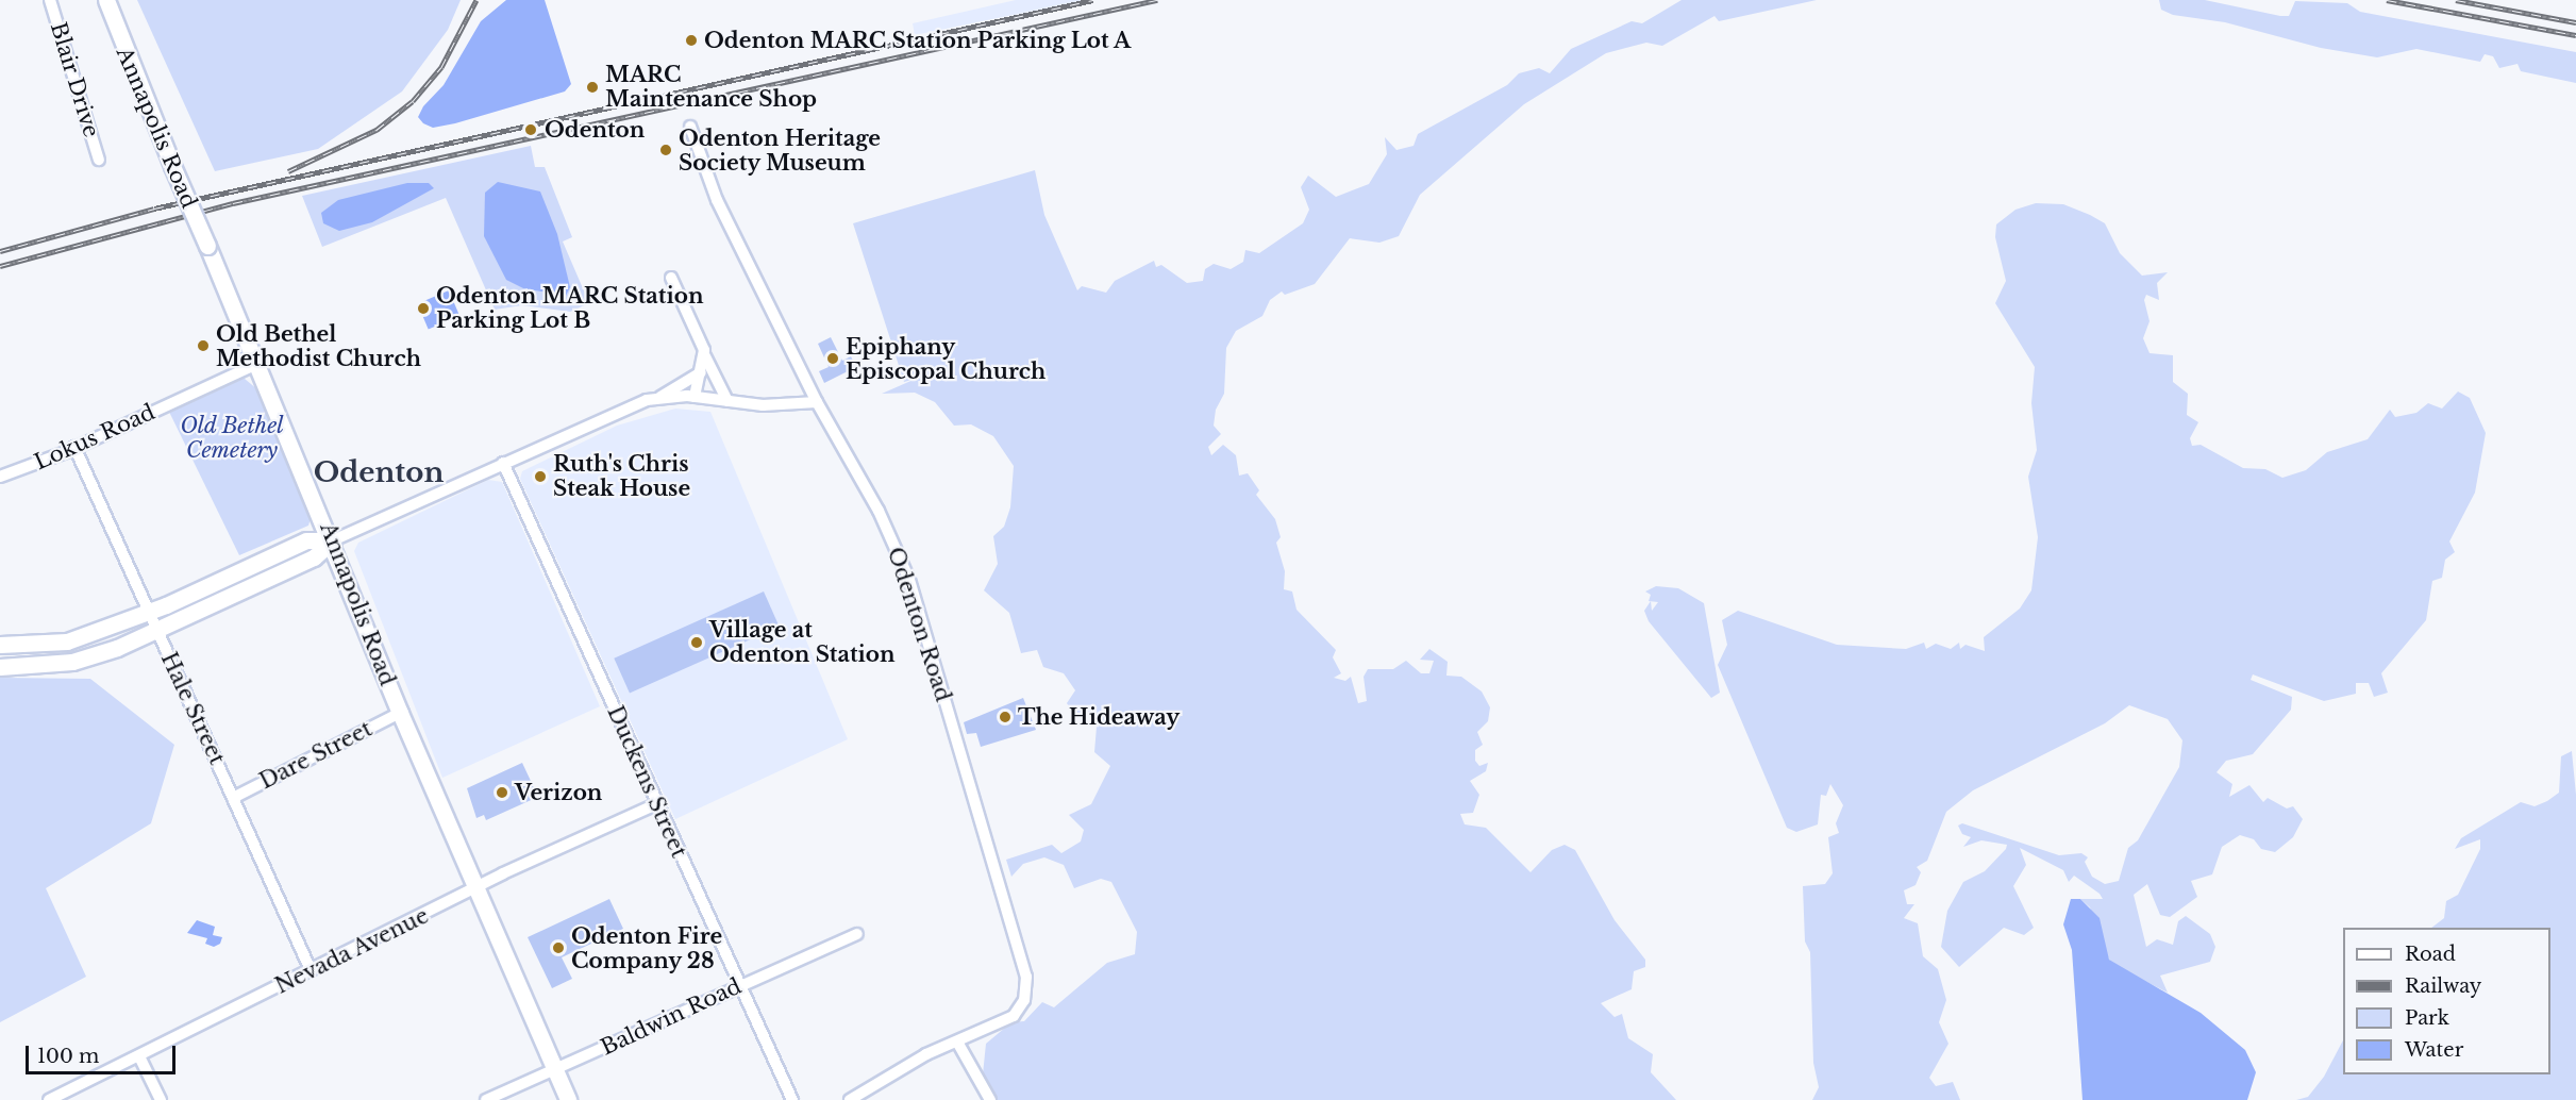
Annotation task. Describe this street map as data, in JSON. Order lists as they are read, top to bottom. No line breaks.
{"streets":{"main road":["Annapolis Road"],"street":["Blair Drive","Lokus Road","Odenton Road","Hale Street","Dare Street","Duckens Street","Nevada Avenue","Baldwin Road"]},"crossings":[["Annapolis Road","Lokus Road"],["Annapolis Road","Dare Street"],["Annapolis Road","Nevada Avenue"],["Annapolis Road","Baldwin Road"],["Lokus Road","Hale Street"],["Hale Street","Dare Street"],["Hale Street","Nevada Avenue"],["Duckens Street","Nevada Avenue"],["Duckens Street","Baldwin Road"]],"districts":["Odenton"],"parks":["Old Bethel Cemetery"],"places":["Odenton MARC Station Parking Lot A","MARC Maintenance Shop","Odenton","Odenton Heritage Society Museum","Odenton MARC Station Parking Lot B","Old Bethel Methodist Church","Epiphany Episcopal Church","Ruth's Chris Steak House","Village at Odenton Station","The Hideaway","Verizon","Odenton Fire Company 28"],"legend":["Road","Railway","Park","Water"],"scale_bar":"100 m"}
